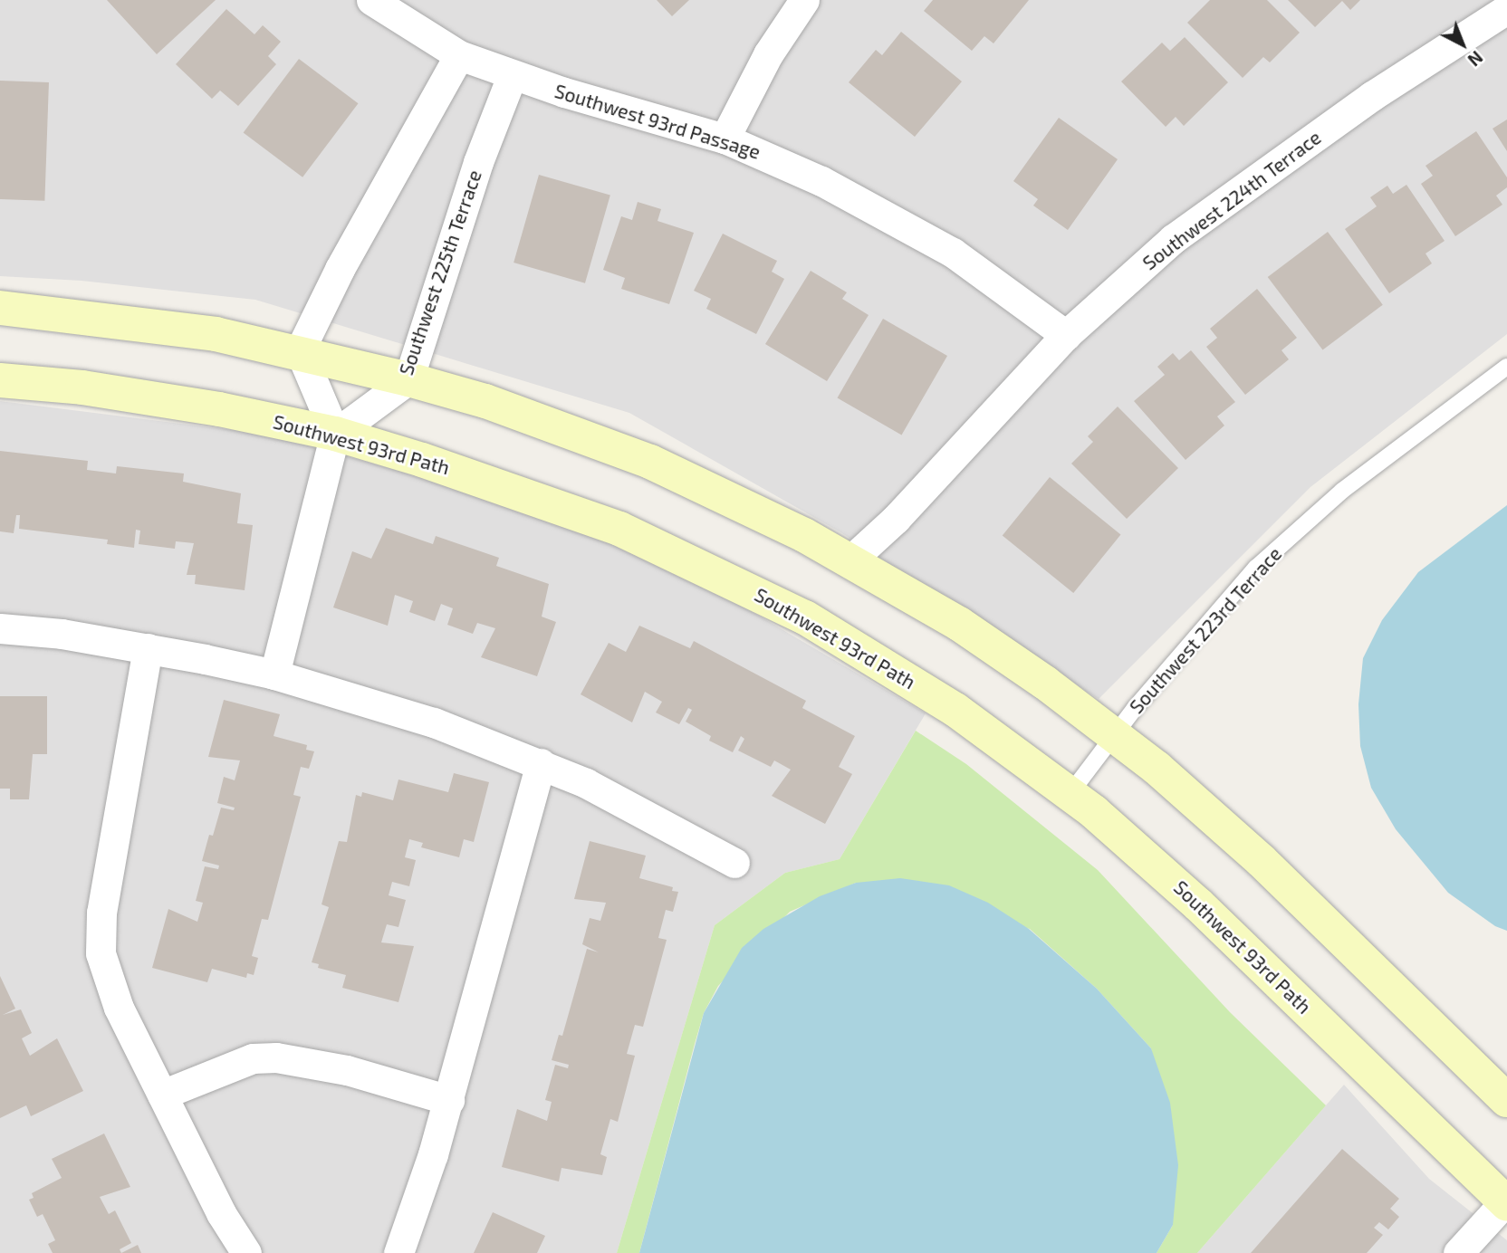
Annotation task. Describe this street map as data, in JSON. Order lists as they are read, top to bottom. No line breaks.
{"streets":{"street":["Southwest 93rd Passage","Southwest 224th Terrace","Southwest 225th Terrace","Southwest 93rd Path"],"lane":["Southwest 223rd Terrace"]},"crossings":[["Southwest 93rd Passage","Southwest 224th Terrace"],["Southwest 93rd Passage","Southwest 225th Terrace"],["Southwest 225th Terrace","Southwest 93rd Path"],["Southwest 93rd Path","Southwest 223rd Terrace"]],"north":"bottom right"}
